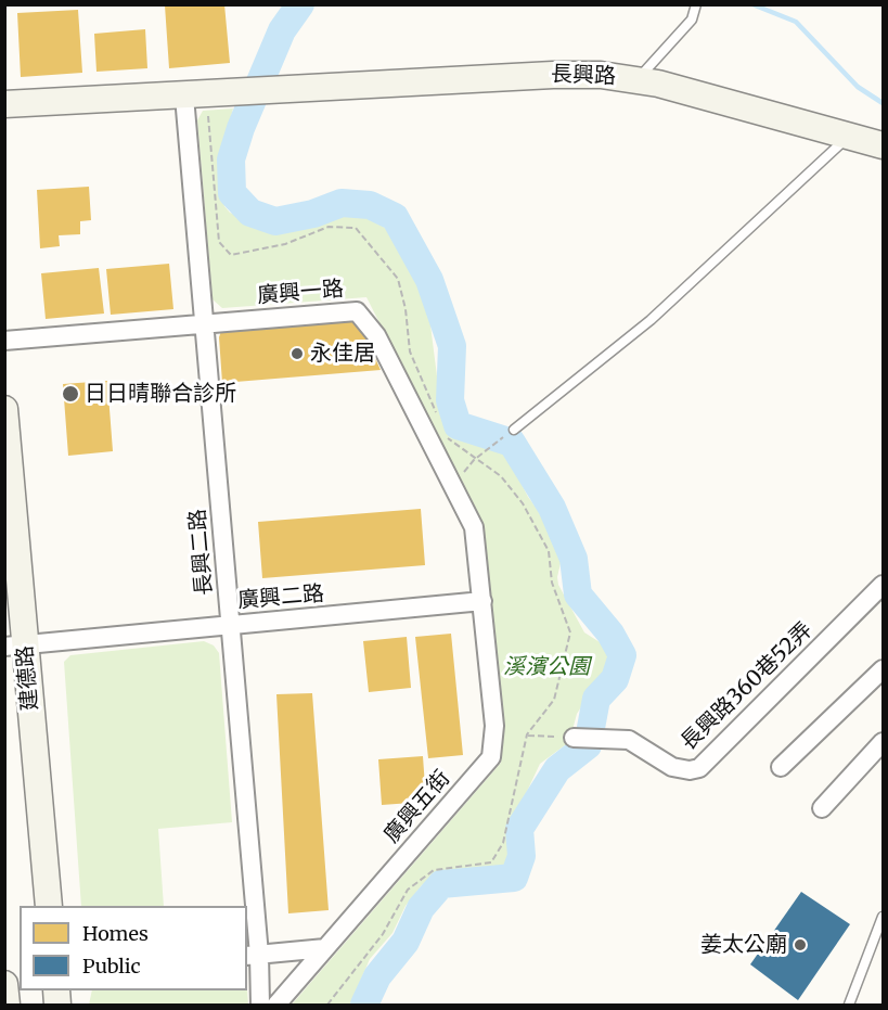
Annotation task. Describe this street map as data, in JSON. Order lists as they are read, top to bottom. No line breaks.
{"streets":{"main road":["長興路","建德路"],"street":["廣興一路","長興二路","廣興二路","長興路360巷52弄","廣興五街"]},"crossings":[["長興路","長興二路"],["廣興一路","長興二路"],["廣興一路","廣興二路"],["廣興一路","廣興五街"],["長興二路","廣興二路"],["廣興二路","建德路"],["廣興二路","廣興五街"]],"parks":["溪濱公園"],"places":["永佳居","日日晴聯合診所","姜太公廟"],"legend":["Homes","Public"]}
